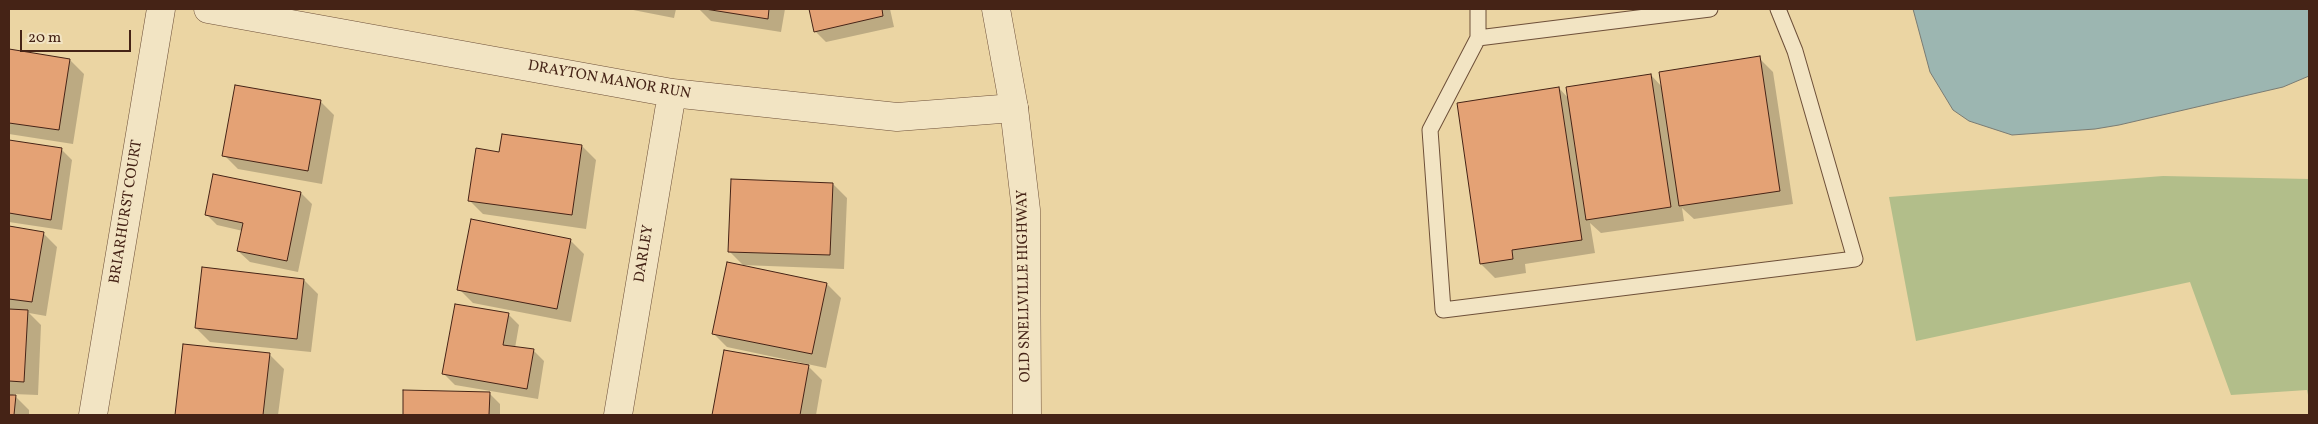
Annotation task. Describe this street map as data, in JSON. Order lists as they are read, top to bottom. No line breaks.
{"streets":{"street":["DRAYTON MANOR RUN","BRIARHURST COURT","DARLEY","OLD SNELLVILLE HIGHWAY"]},"crossings":[["DRAYTON MANOR RUN","DARLEY"],["DRAYTON MANOR RUN","OLD SNELLVILLE HIGHWAY"]],"scale_bar":"20 m"}
